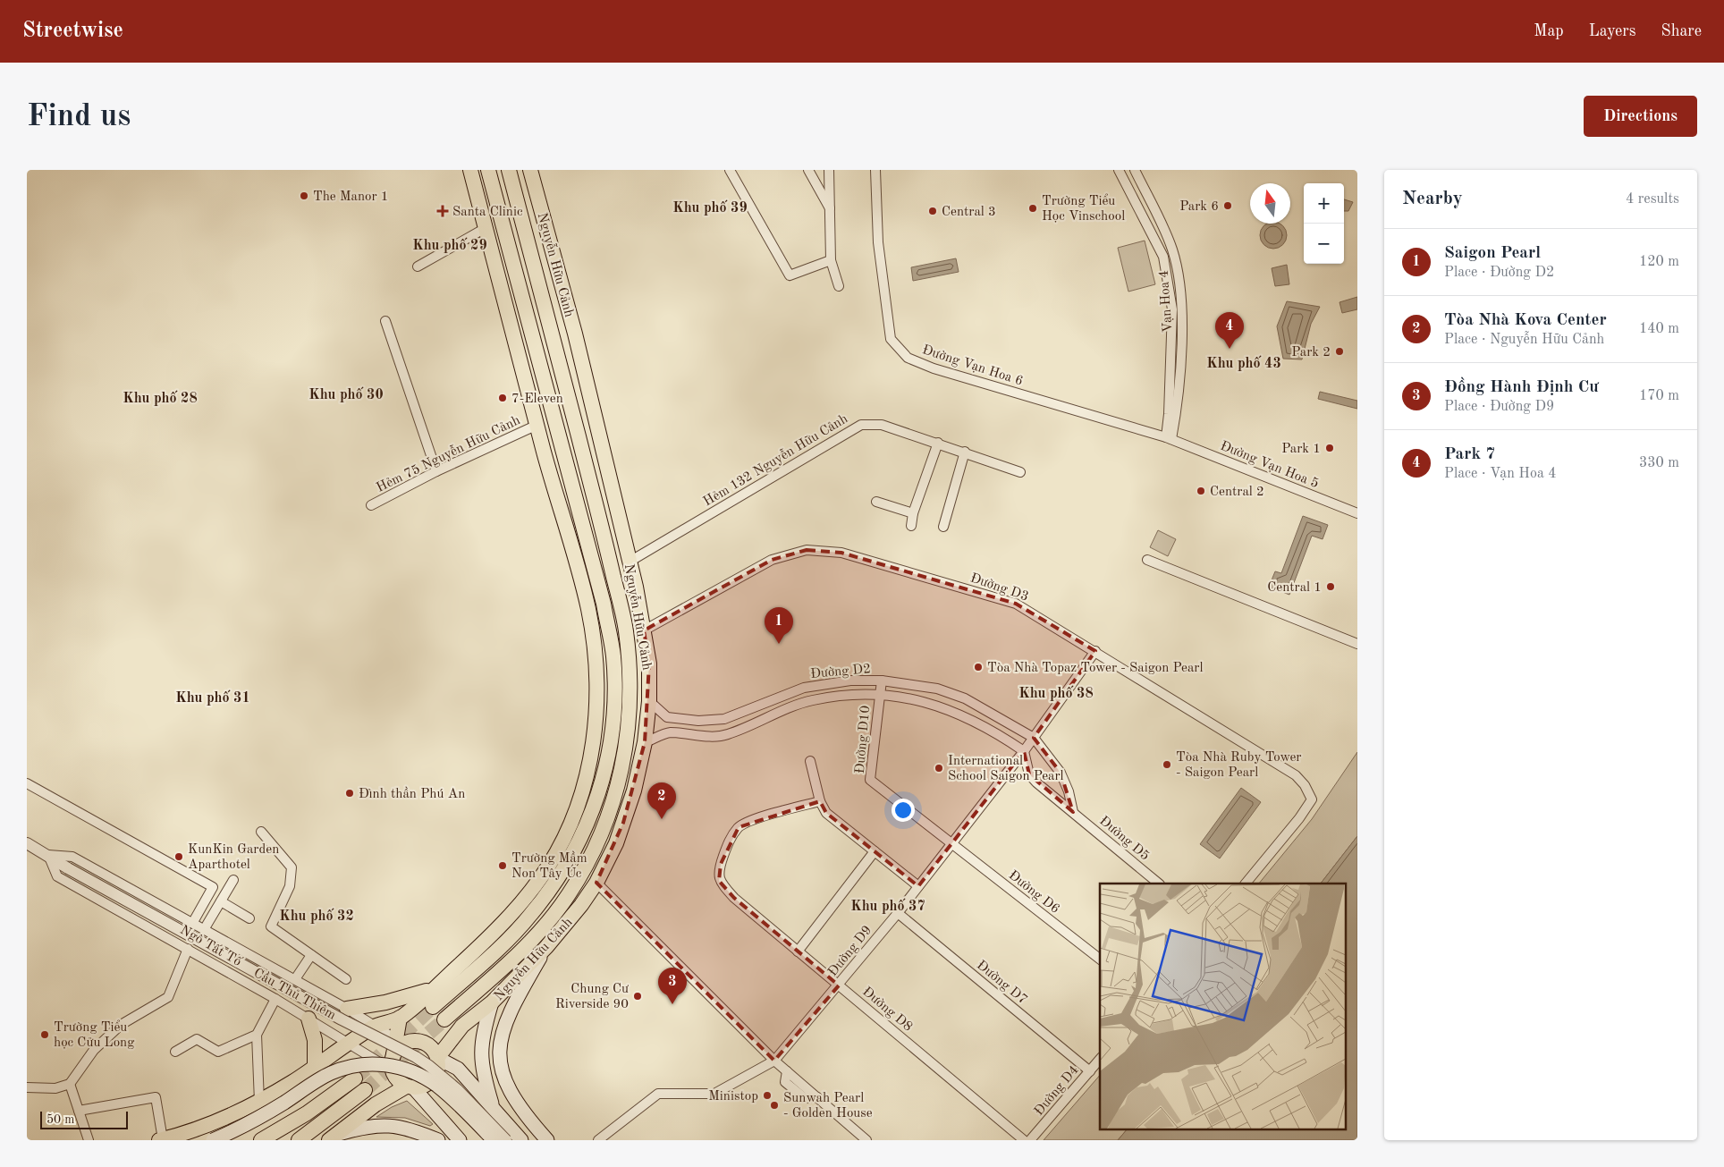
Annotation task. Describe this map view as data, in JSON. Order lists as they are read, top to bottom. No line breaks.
{"streets":{"main road":["Nguyễn Hữu Cảnh"],"street":["Vạn Hoa 4","Đường Vạn Hoa 6","Hẻm 75 Nguyễn Hữu Cảnh","Hẻm 132 Nguyễn Hữu Cảnh","Đường Vạn Hoa 5","Đường D3","Đường D2","Đường D10","Đường D5","Đường D6","Ngô Tất Tố","Đường D9","Đường D7","Cầu Thủ Thiêm","Đường D8","Đường D4"]},"crossings":[["Nguyễn Hữu Cảnh","Hẻm 132 Nguyễn Hữu Cảnh"],["Nguyễn Hữu Cảnh","Đường D3"],["Nguyễn Hữu Cảnh","Đường D2"],["Nguyễn Hữu Cảnh","Ngô Tất Tố"],["Vạn Hoa 4","Đường Vạn Hoa 6"],["Vạn Hoa 4","Đường Vạn Hoa 5"],["Đường Vạn Hoa 6","Đường Vạn Hoa 5"],["Đường D3","Đường D9"],["Đường D2","Đường D10"],["Đường D2","Đường D5"],["Đường D2","Đường D9"],["Đường D10","Đường D6"],["Đường D10","Đường D9"],["Đường D5","Đường D9"],["Đường D6","Đường D9"],["Ngô Tất Tố","Cầu Thủ Thiêm"],["Đường D9","Đường D7"],["Đường D9","Đường D8"],["Đường D7","Đường D4"]],"districts":["Khu phố 39","Khu phố 29","Khu phố 43","Khu phố 30","Khu phố 28","Khu phố 38","Khu phố 31","Khu phố 37","Khu phố 32"],"places":{"other":["The Manor 1","Park 6","Trường Tiểu Học Vinschool","Central 3","Park 2","7-Eleven","Park 1","Central 2","Central 1","Tòa Nhà Topaz Tower - Saigon Pearl","Tòa Nhà Ruby Tower - Saigon Pearl","International School Saigon Pearl","Đình thần Phú An","KunKin Garden Aparthotel","Trường Mầm Non Tây Úc","Chung Cư Riverside 90","Trường Tiểu học Cửu Long","Ministop","Sunwah Pearl - Golden House"],"health":["Santa Clinic"]},"scale_bar":"50 m","north":"top","page":{"header":"Streetwise","nav":["Map","Layers","Share"],"buttons":"Directions","title":"Find us","heading":["Nearby","4 results"],"map_buttons":["+","−"],"list":[{"mark":"1","name":"Saigon Pearl","note":"Place · Đường D2","value":"120 m"},{"mark":"2","name":"Tòa Nhà Kova Center","note":"Place · Nguyễn Hữu Cảnh","value":"140 m"},{"mark":"3","name":"Đồng Hành Định Cư","note":"Place · Đường D9","value":"170 m"},{"mark":"4","name":"Park 7","note":"Place · Vạn Hoa 4","value":"330 m"}],"pins":["4","1","2","3"],"scale":"50 m"}}
